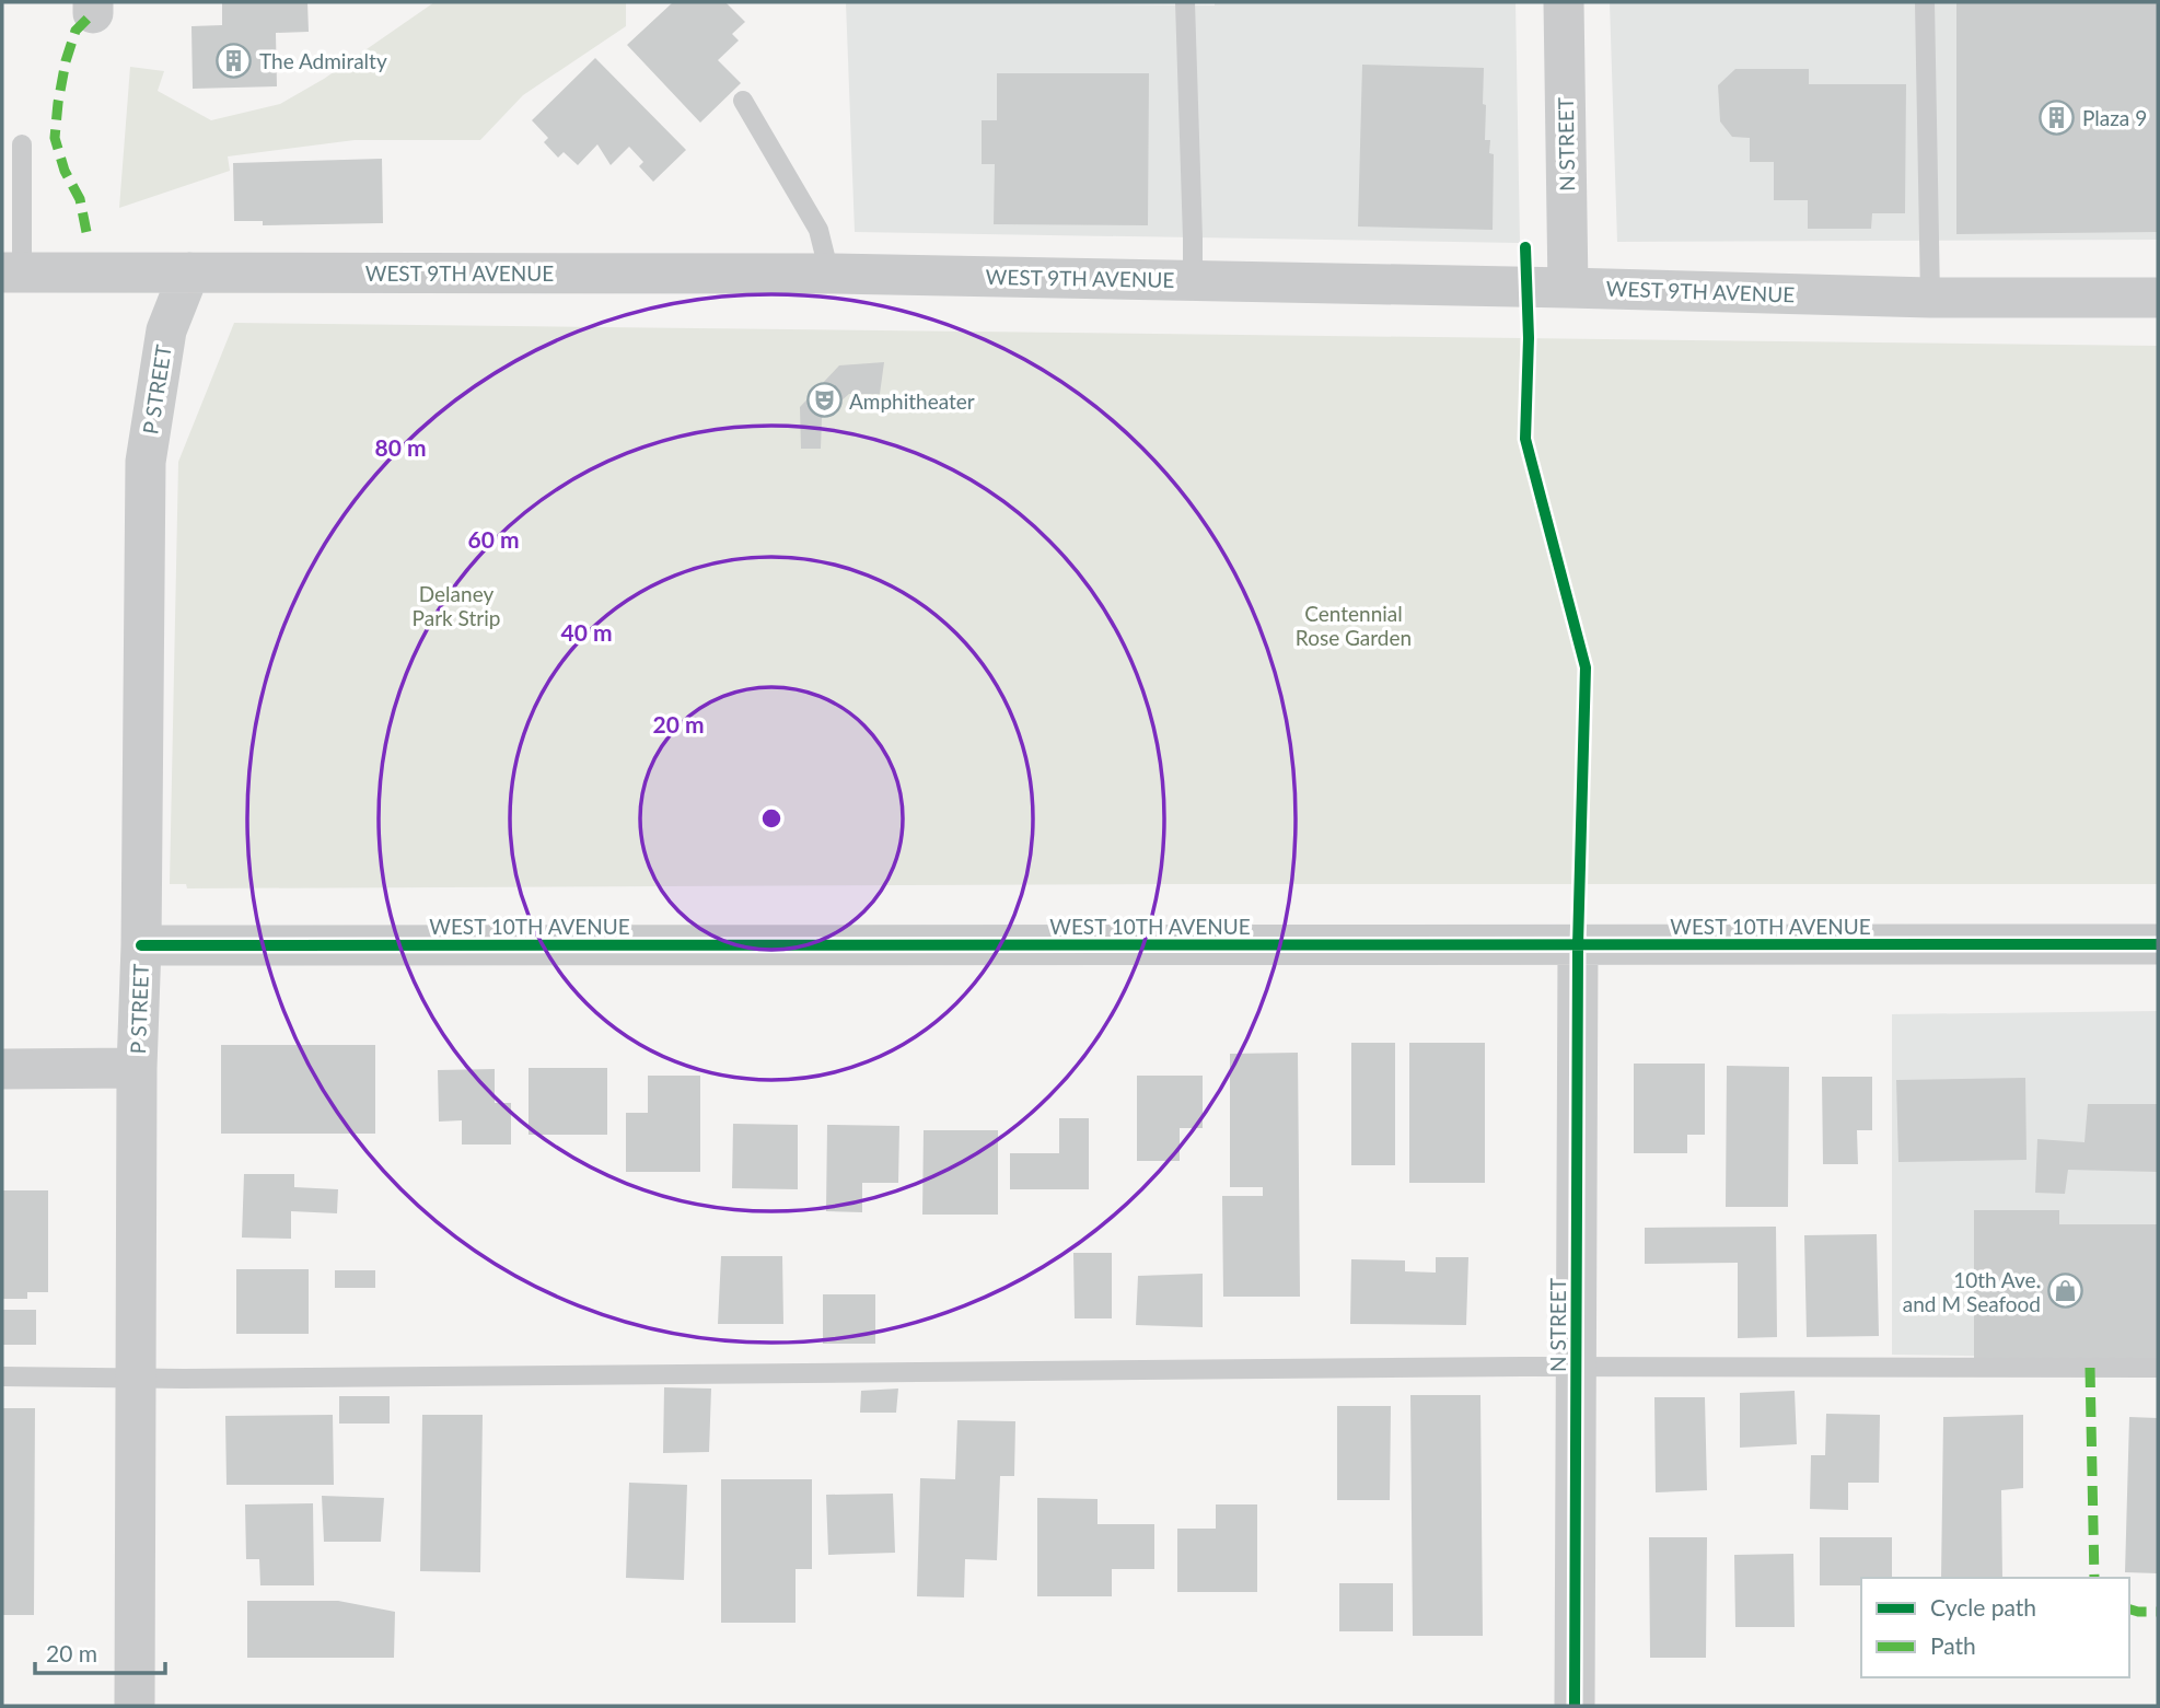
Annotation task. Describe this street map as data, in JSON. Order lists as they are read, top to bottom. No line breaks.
{"streets":{"street":["N STREET","WEST 9TH AVENUE","P STREET","WEST 10TH AVENUE"]},"crossings":[["N STREET","WEST 9TH AVENUE"],["N STREET","WEST 10TH AVENUE"],["WEST 9TH AVENUE","P STREET"],["P STREET","WEST 10TH AVENUE"]],"parks":["Delaney Park Strip","Centennial Rose Garden"],"places":{"building":["The Admiralty","Plaza 9"],"theatre":["Amphitheater"],"shop":["10th Ave. and M Seafood"]},"legend":["Cycle path","Path"],"scale_bar":"20 m","rings":["80 m","60 m","40 m","20 m"]}
